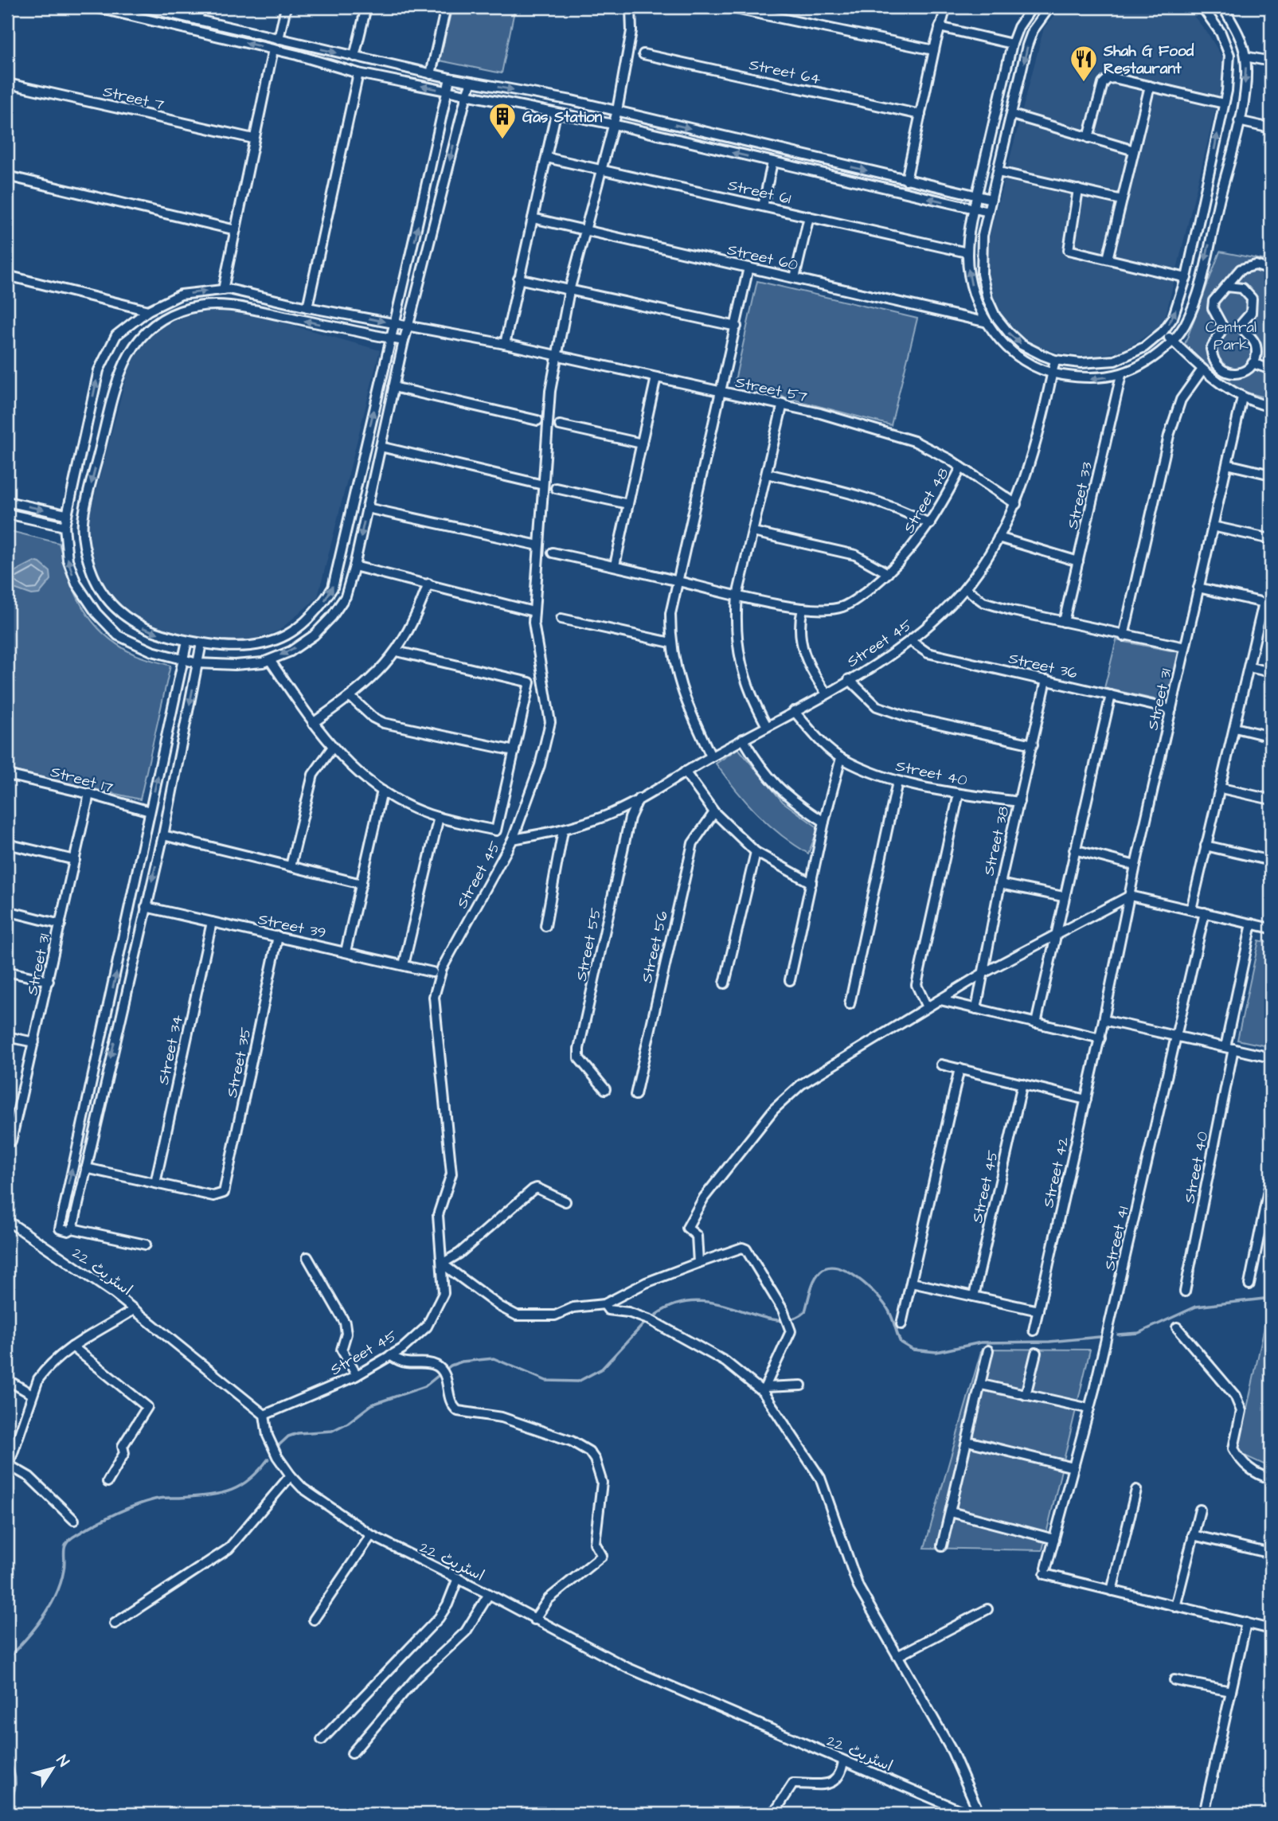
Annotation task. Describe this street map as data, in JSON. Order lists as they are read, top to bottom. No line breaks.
{"streets":{"street":["Street 64","Street 7","Street 61","Street 60","Street 57","Street 33","Street 48","Street 45","Street 36","Street 31","Street 40","Street 17","Street 38","Street 39","Street 55","Street 56","Street 34","Street 35","Street 42","Street 41","اسٹریٹ 22"]},"crossings":[["Street 57","Street 48"],["Street 57","Street 45"],["Street 45","Street 36"],["Street 45","Street 40"],["Street 45","Street 55"],["Street 45","اسٹریٹ 22"],["Street 36","Street 31"],["Street 36","Street 38"],["Street 31","Street 17"],["Street 31","Street 42"],["Street 40","Street 38"],["Street 39","Street 34"],["Street 39","Street 35"],["Street 34","Street 35"]],"parks":["Central Park"],"places":{"restaurant":["Shah G Food Restaurant"],"building":["Gas Station"]},"north":"top right"}
